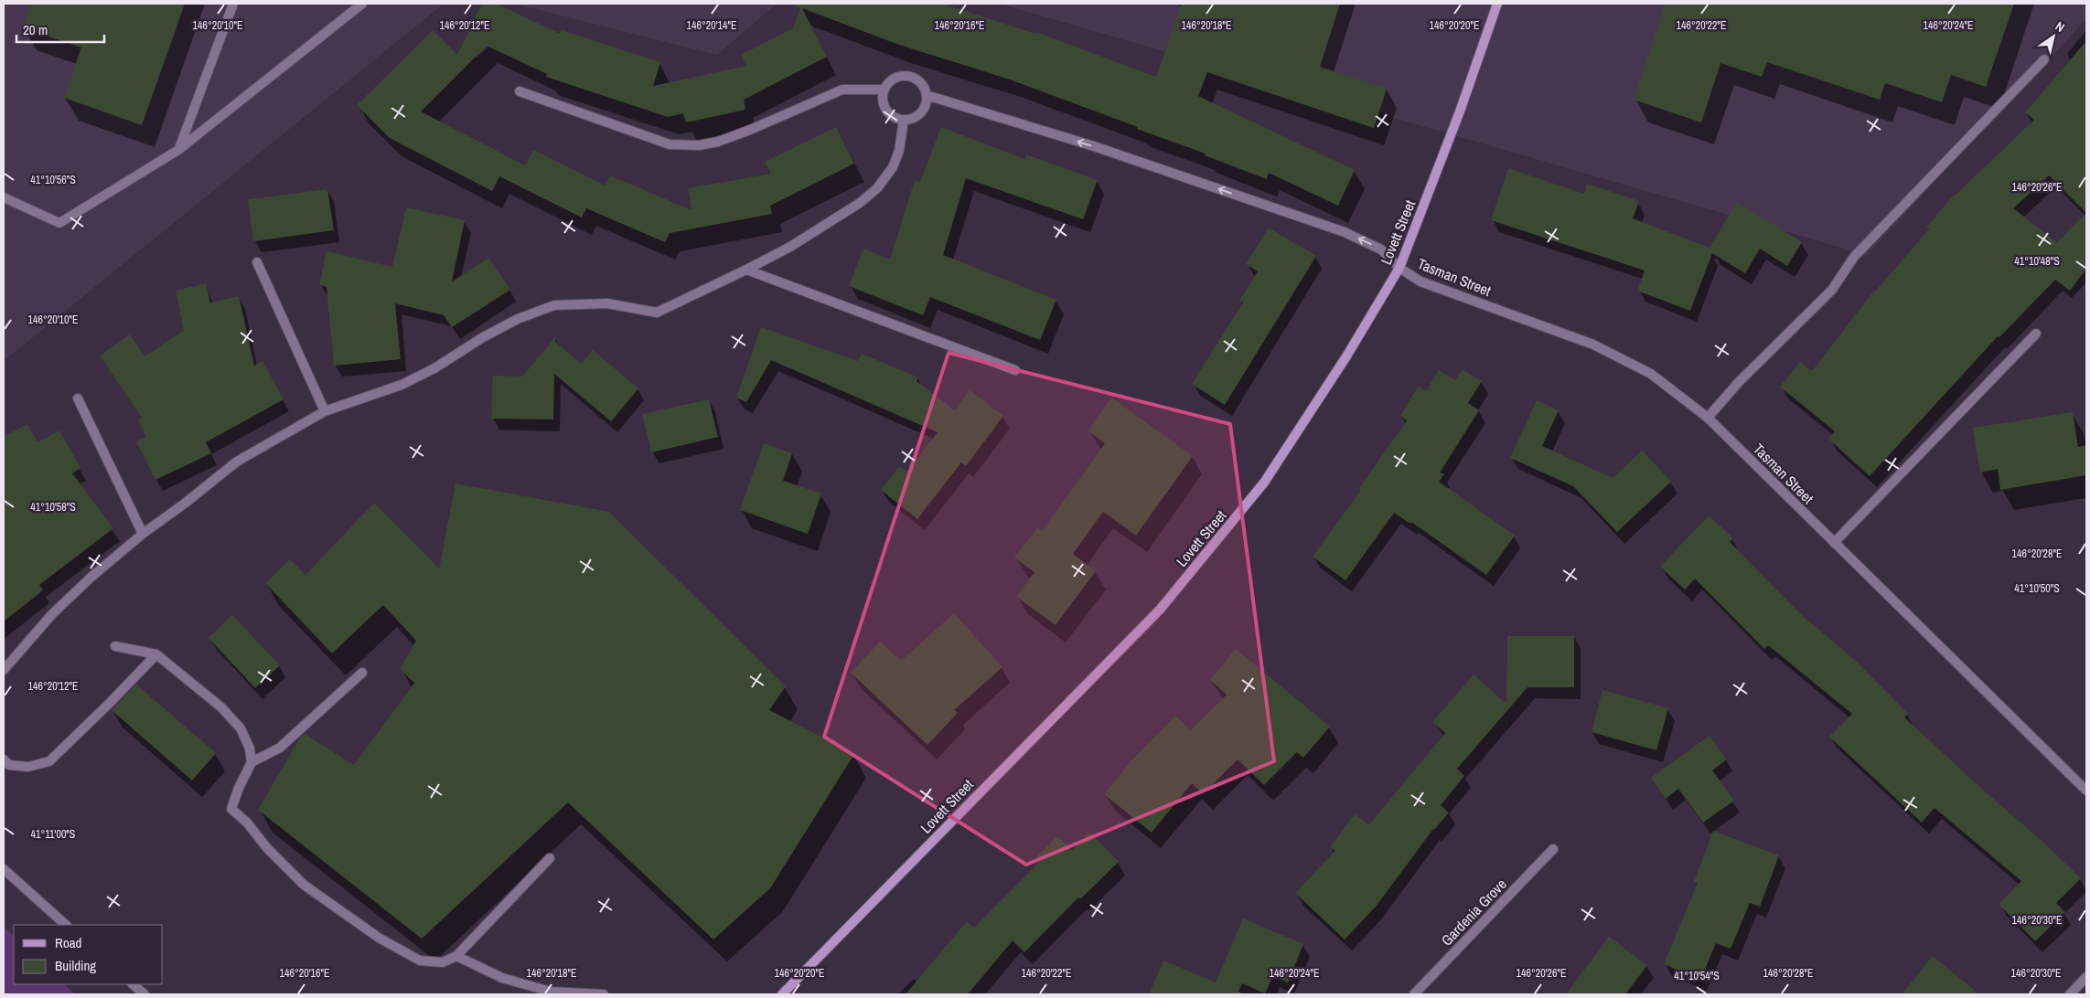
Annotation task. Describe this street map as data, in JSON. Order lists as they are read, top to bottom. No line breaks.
{"streets":{"street":["Lovett Street","Tasman Street","Gardenia Grove"]},"crossings":[["Lovett Street","Tasman Street"]],"one_way":["Tasman Street"],"legend":["Road","Building"],"scale_bar":"20 m","north":"top right","coordinates":["146°20'10\"E","146°20'12\"E","146°20'14\"E","146°20'16\"E","146°20'18\"E","146°20'20\"E","146°20'22\"E","146°20'24\"E","41°10'56\"S","146°20'26\"E","41°10'48\"S","41°10'58\"S","146°20'28\"E","41°10'50\"S","41°11'00\"S","146°20'30\"E","41°10'54\"S"]}
